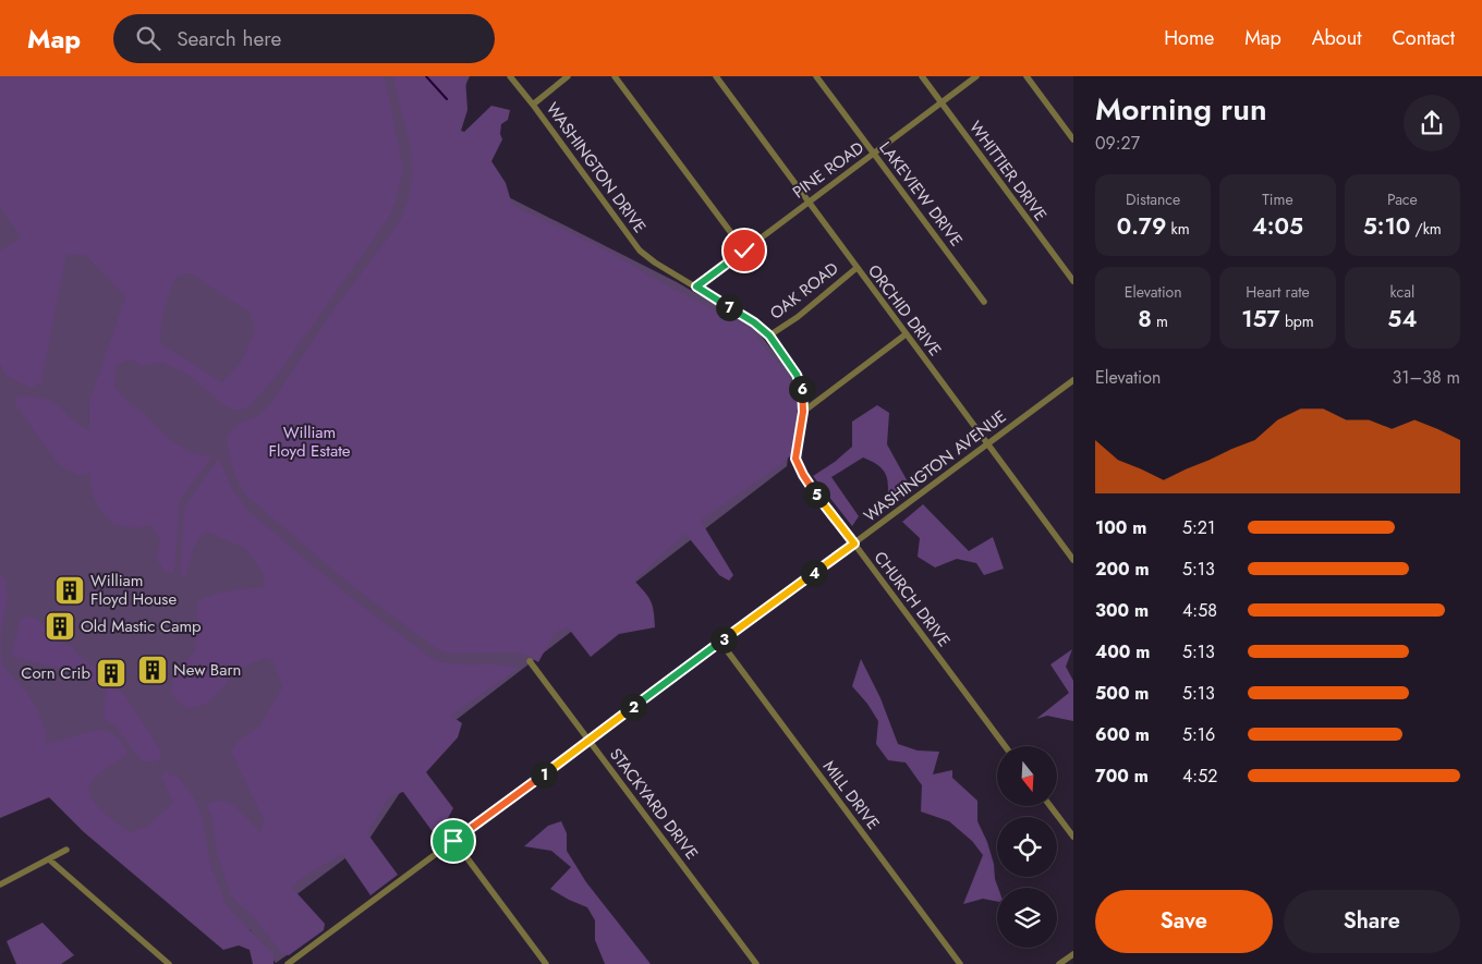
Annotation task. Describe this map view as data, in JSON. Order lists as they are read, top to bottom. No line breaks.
{"streets":{"street":["WASHINGTON DRIVE","PINE ROAD","WHITTIER DRIVE","LAKEVIEW DRIVE","OAK ROAD","ORCHID DRIVE","WASHINGTON AVENUE","CHURCH DRIVE","MILL DRIVE","STACKYARD DRIVE"]},"crossings":[["WASHINGTON DRIVE","PINE ROAD"],["WASHINGTON DRIVE","CHURCH DRIVE"],["PINE ROAD","WHITTIER DRIVE"],["PINE ROAD","LAKEVIEW DRIVE"],["PINE ROAD","ORCHID DRIVE"],["PINE ROAD","CHURCH DRIVE"],["OAK ROAD","ORCHID DRIVE"],["OAK ROAD","CHURCH DRIVE"],["ORCHID DRIVE","WASHINGTON AVENUE"],["WASHINGTON AVENUE","CHURCH DRIVE"],["WASHINGTON AVENUE","MILL DRIVE"],["WASHINGTON AVENUE","STACKYARD DRIVE"]],"parks":["William Floyd Estate"],"places":{"building":["William Floyd House","Old Mastic Camp","New Barn","Corn Crib"]},"north":"bottom","page":{"header":"Map","search":"Search here","nav":["Home","Map","About","Contact"],"heading":["Morning run","09:27"],"stats":[["Distance","0.79 km"],["Time","4:05"],["Pace","5:10 /km"],["Elevation","8 m"],["Heart rate","157 bpm"],["kcal","54"]],"pins":["7","6","5","4","3","2","1"],"chart":["Elevation","31–38 m"],"list":[{"name":"100 m","note":"5:21"},{"name":"200 m","note":"5:13"},{"name":"300 m","note":"4:58"},{"name":"400 m","note":"5:13"},{"name":"500 m","note":"5:13"},{"name":"600 m","note":"5:16"},{"name":"700 m","note":"4:52"}],"buttons":["Save","Share"]}}
